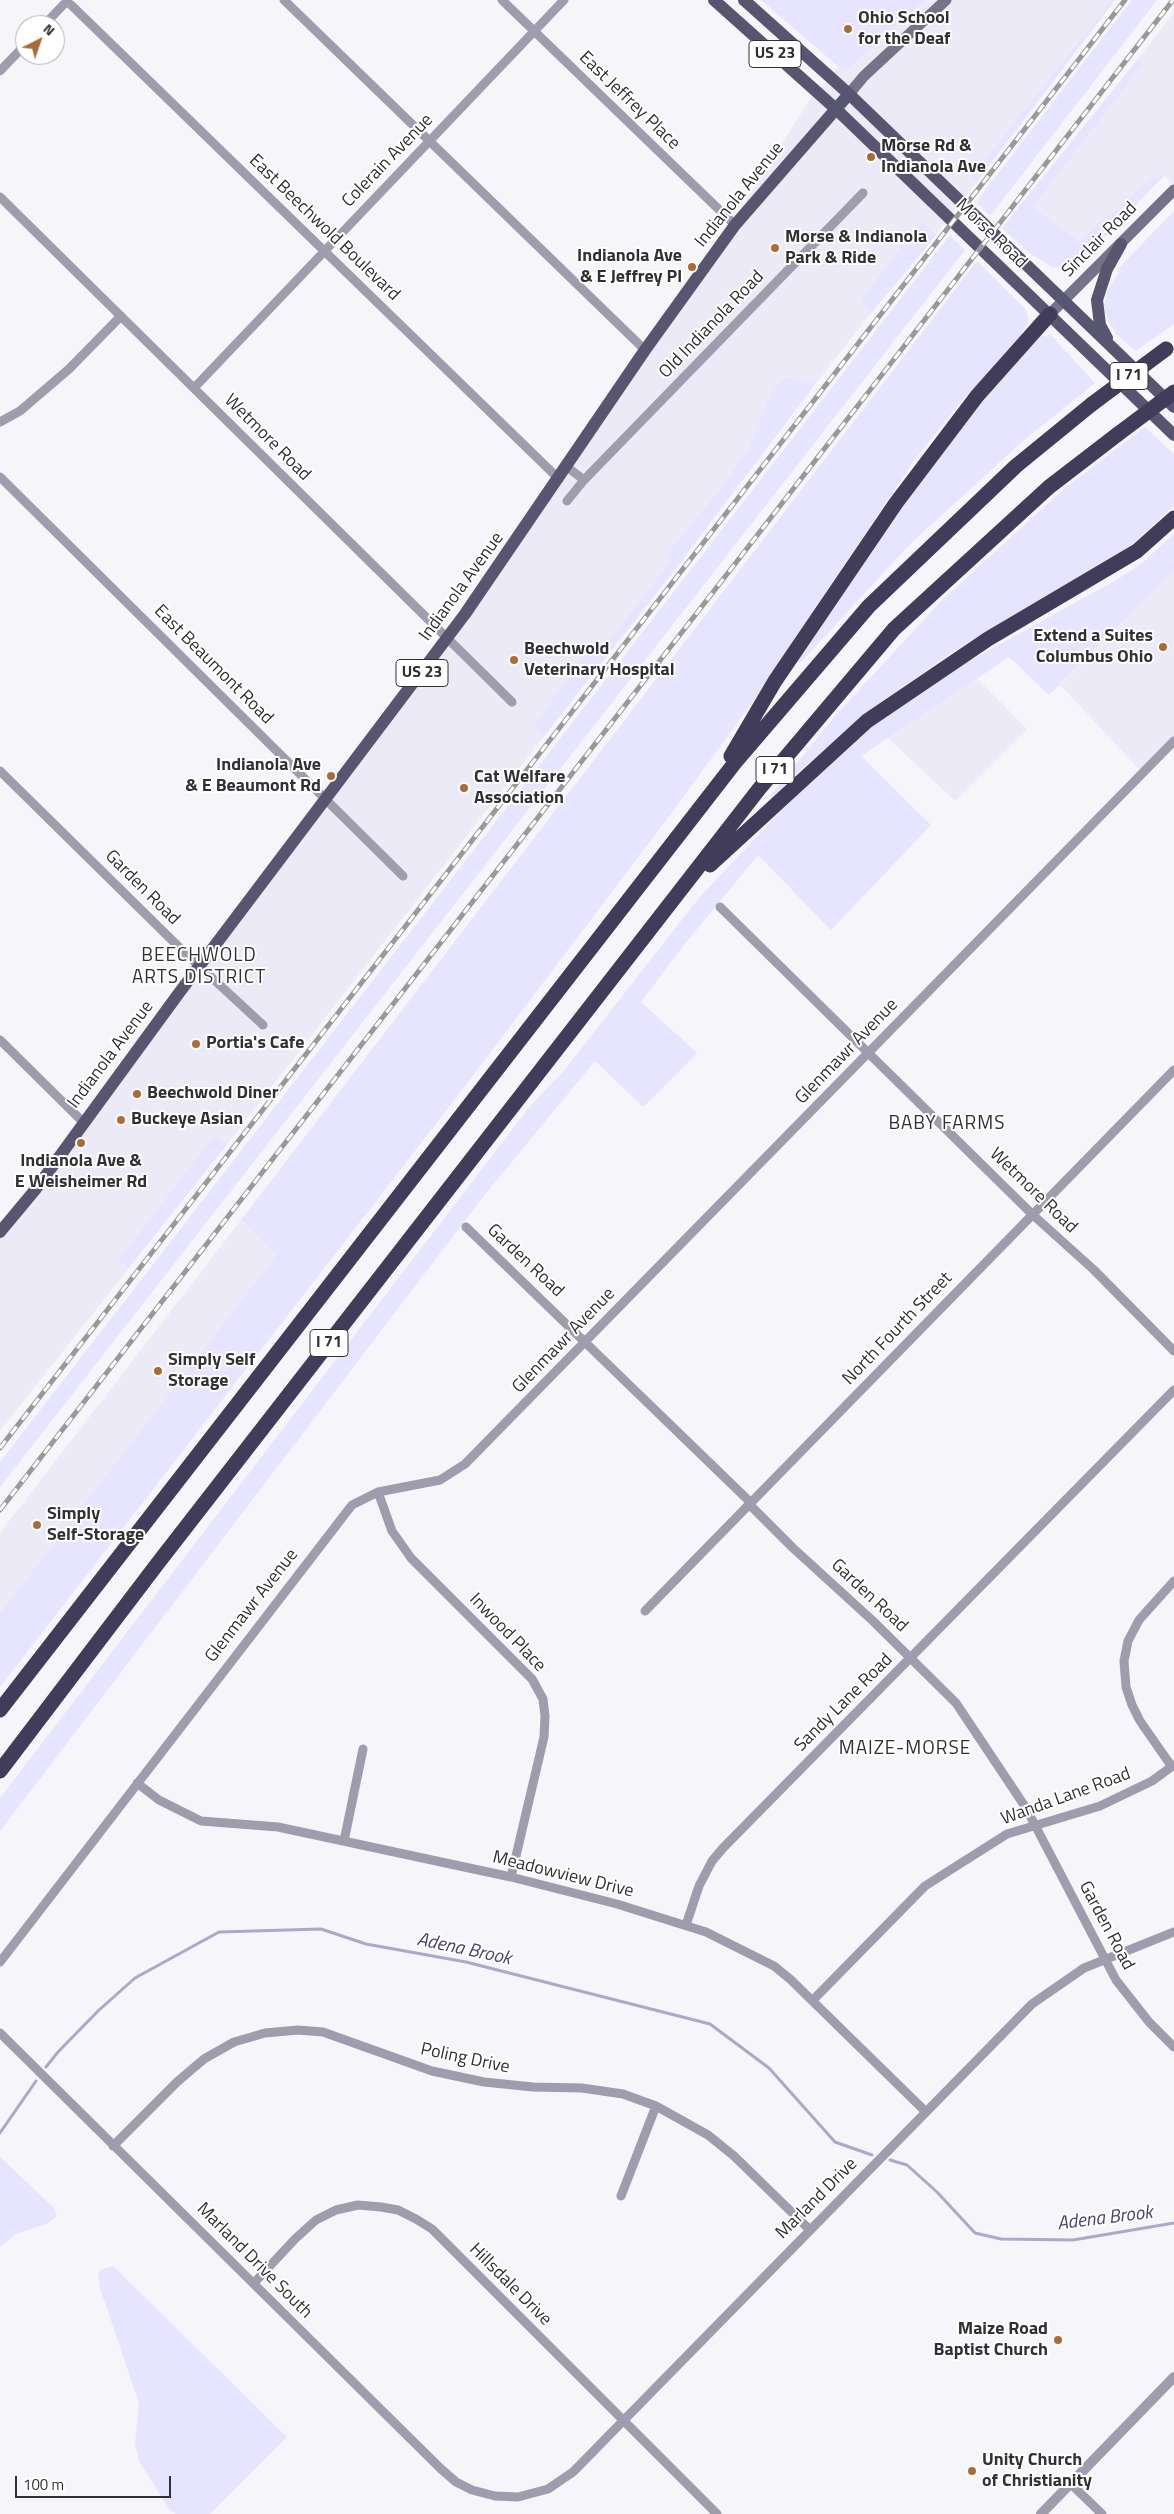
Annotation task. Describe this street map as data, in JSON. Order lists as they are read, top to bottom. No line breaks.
{"streets":{"highway":["I 71"],"main road":["US 23","Indianola Avenue","Morse Road","Sinclair Road"],"street":["East Jeffrey Place","Colerain Avenue","East Beechwold Boulevard","Old Indianola Road","Wetmore Road","East Beaumont Road","Garden Road","Glenmawr Avenue","North Fourth Street","Inwood Place","Sandy Lane Road","Wanda Lane Road","Meadowview Drive","Poling Drive","Marland Drive","Marland Drive South","Hillsdale Drive"]},"crossings":[["East Jeffrey Place","Colerain Avenue"],["East Jeffrey Place","Indianola Avenue"],["Colerain Avenue","East Beechwold Boulevard"],["Colerain Avenue","Wetmore Road"],["Indianola Avenue","East Beechwold Boulevard"],["Indianola Avenue","Morse Road"],["Indianola Avenue","Wetmore Road"],["Indianola Avenue","East Beaumont Road"],["Indianola Avenue","Garden Road"],["Morse Road","Sinclair Road"],["Wetmore Road","Glenmawr Avenue"],["Wetmore Road","North Fourth Street"],["Garden Road","Glenmawr Avenue"],["Garden Road","North Fourth Street"],["Garden Road","Sandy Lane Road"],["Garden Road","Wanda Lane Road"],["Garden Road","Marland Drive"],["Glenmawr Avenue","Inwood Place"],["Glenmawr Avenue","Meadowview Drive"],["Inwood Place","Meadowview Drive"],["Sandy Lane Road","Meadowview Drive"],["Wanda Lane Road","Meadowview Drive"],["Meadowview Drive","Marland Drive"],["Poling Drive","Marland Drive"],["Poling Drive","Marland Drive South"],["Marland Drive","Marland Drive South"],["Marland Drive","Hillsdale Drive"],["Marland Drive South","Hillsdale Drive"]],"districts":["BEECHWOLD ARTS DISTRICT","BABY FARMS","MAIZE-MORSE"],"water":["Adena Brook"],"places":["Ohio School for the Deaf","Morse Rd & Indianola Ave","Morse & Indianola Park & Ride","Indianola Ave & E Jeffrey Pl","Extend a Suites Columbus Ohio","Beechwold Veterinary Hospital","Indianola Ave & E Beaumont Rd","Cat Welfare Association","Portia's Cafe","Beechwold Diner","Buckeye Asian","Indianola Ave & E Weisheimer Rd","Simply Self Storage","Simply Self-Storage","Maize Road Baptist Church","Unity Church of Christianity"],"scale_bar":"100 m","north":"top right"}
